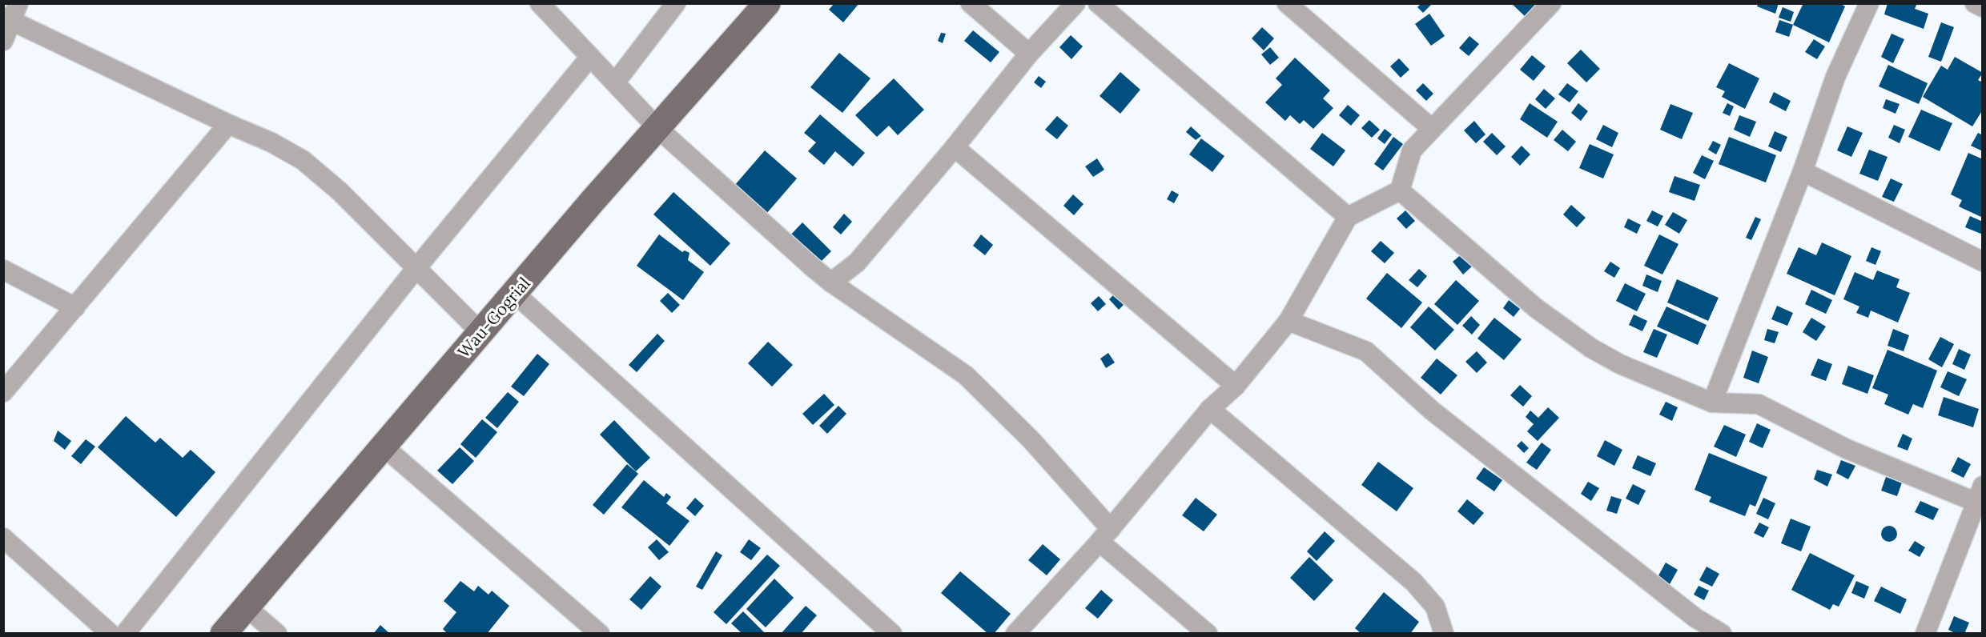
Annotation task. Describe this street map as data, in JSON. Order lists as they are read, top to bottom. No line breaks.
{"streets":{"main road":["Wau-Gogrial"]}}
